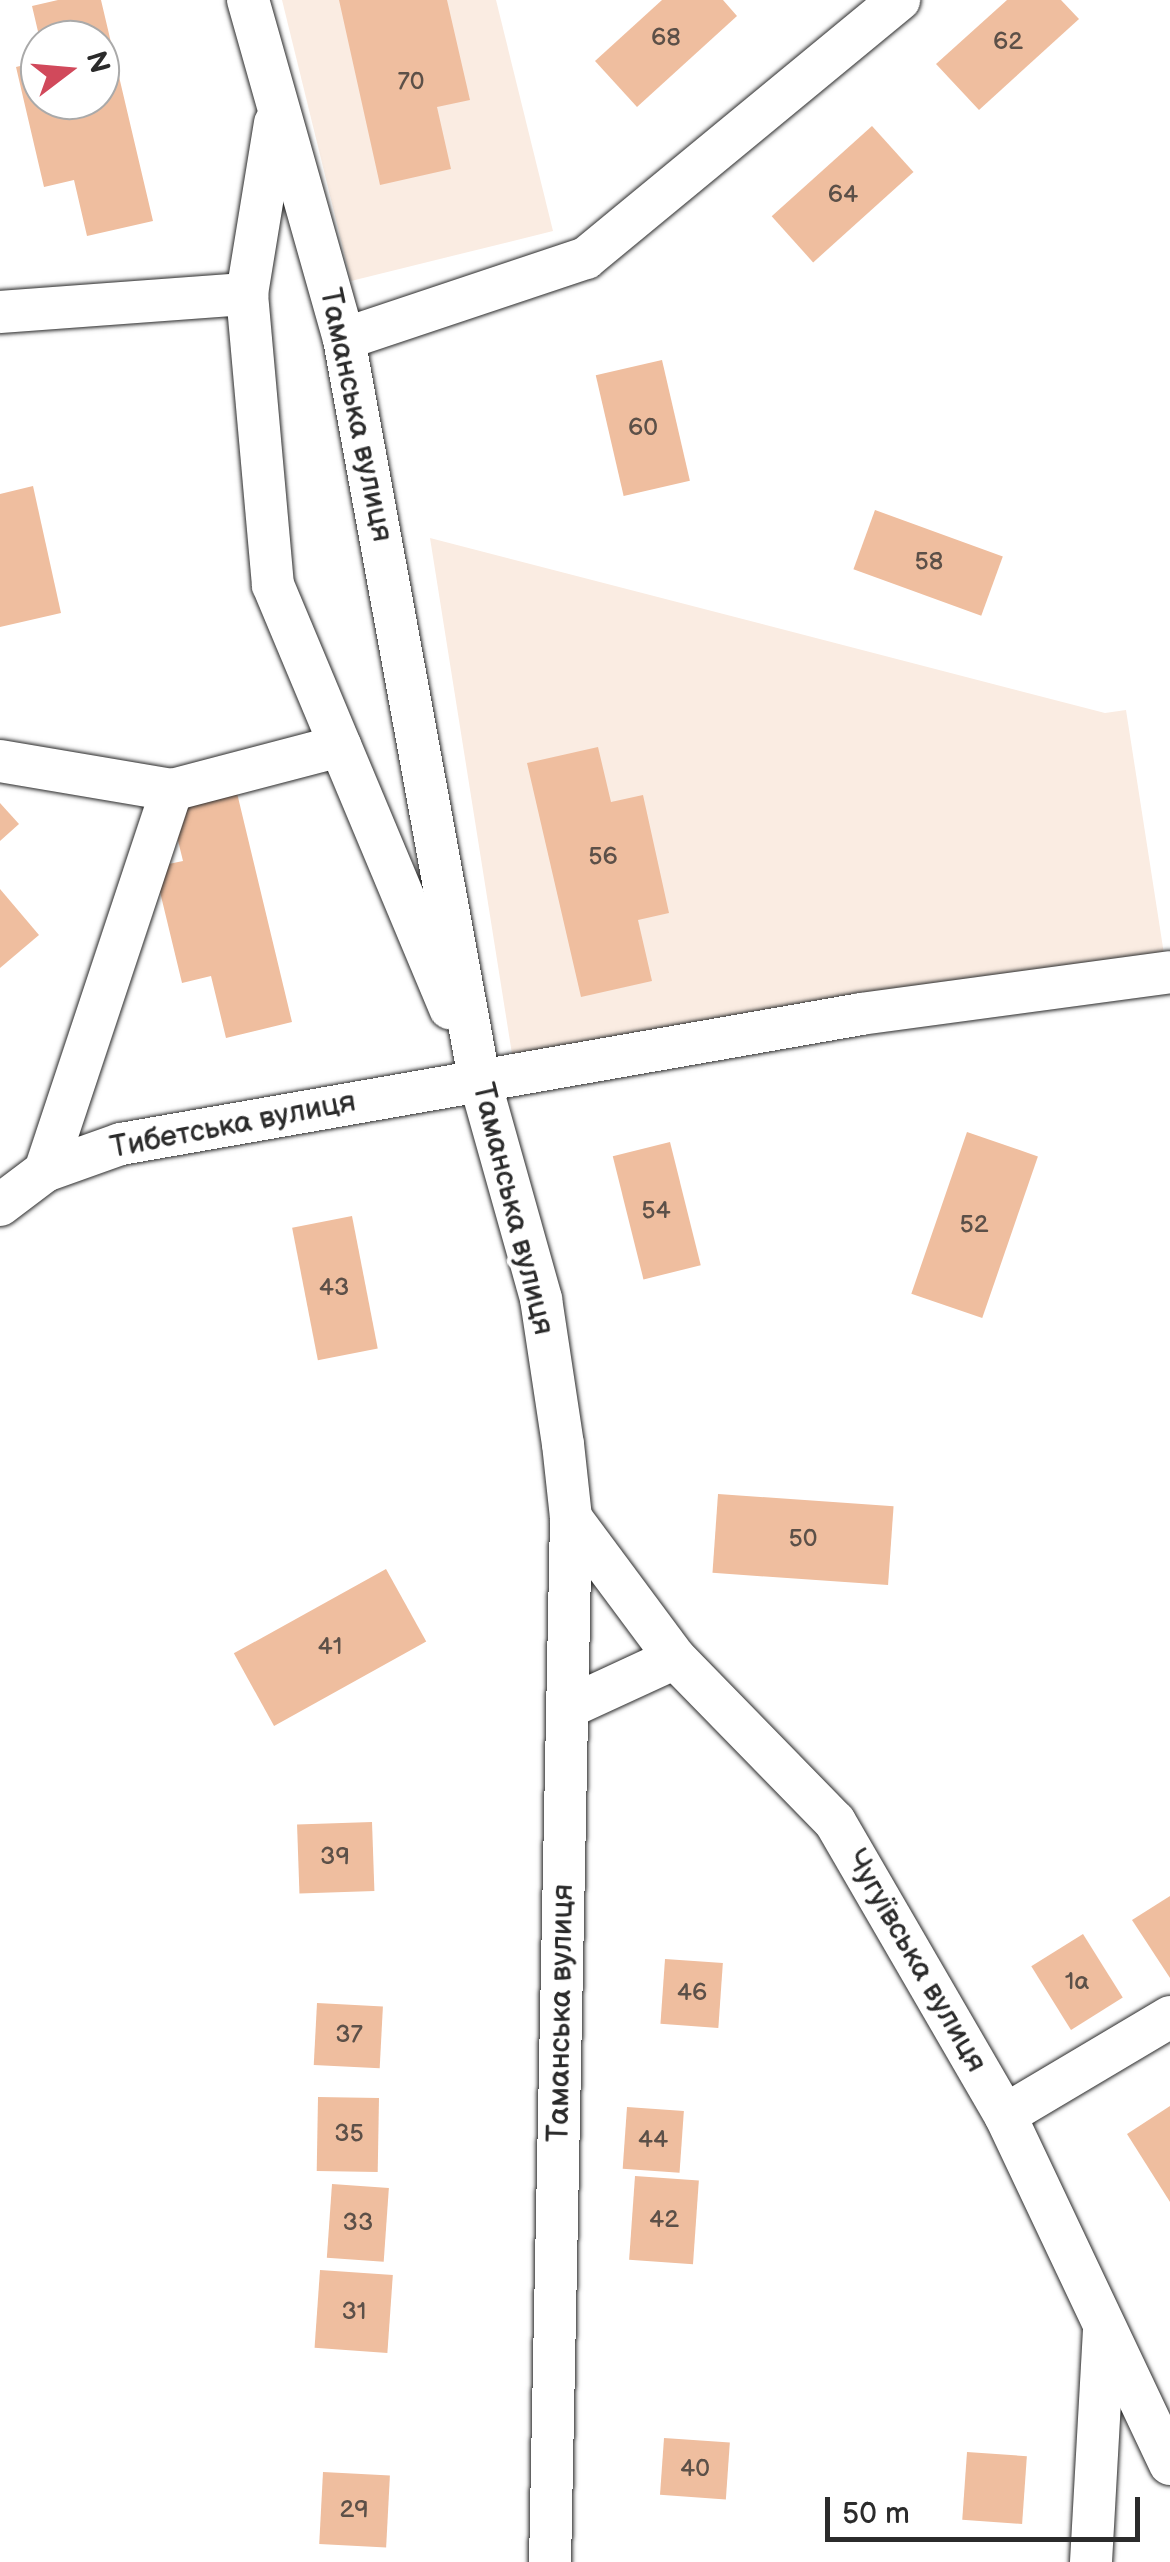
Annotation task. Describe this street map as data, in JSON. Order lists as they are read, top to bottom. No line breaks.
{"streets":{"street":["Таманська вулиця","Тибетська вулиця","Чугуївська вулиця"]},"crossings":[["Таманська вулиця","Тибетська вулиця"],["Таманська вулиця","Чугуївська вулиця"]],"house_numbers":["68","62","70","64","60","58","56","54","52","43","50","41","39","1а","46","37","35","44","42","33","31","40","29"],"scale_bar":"50 m","north":"right"}
